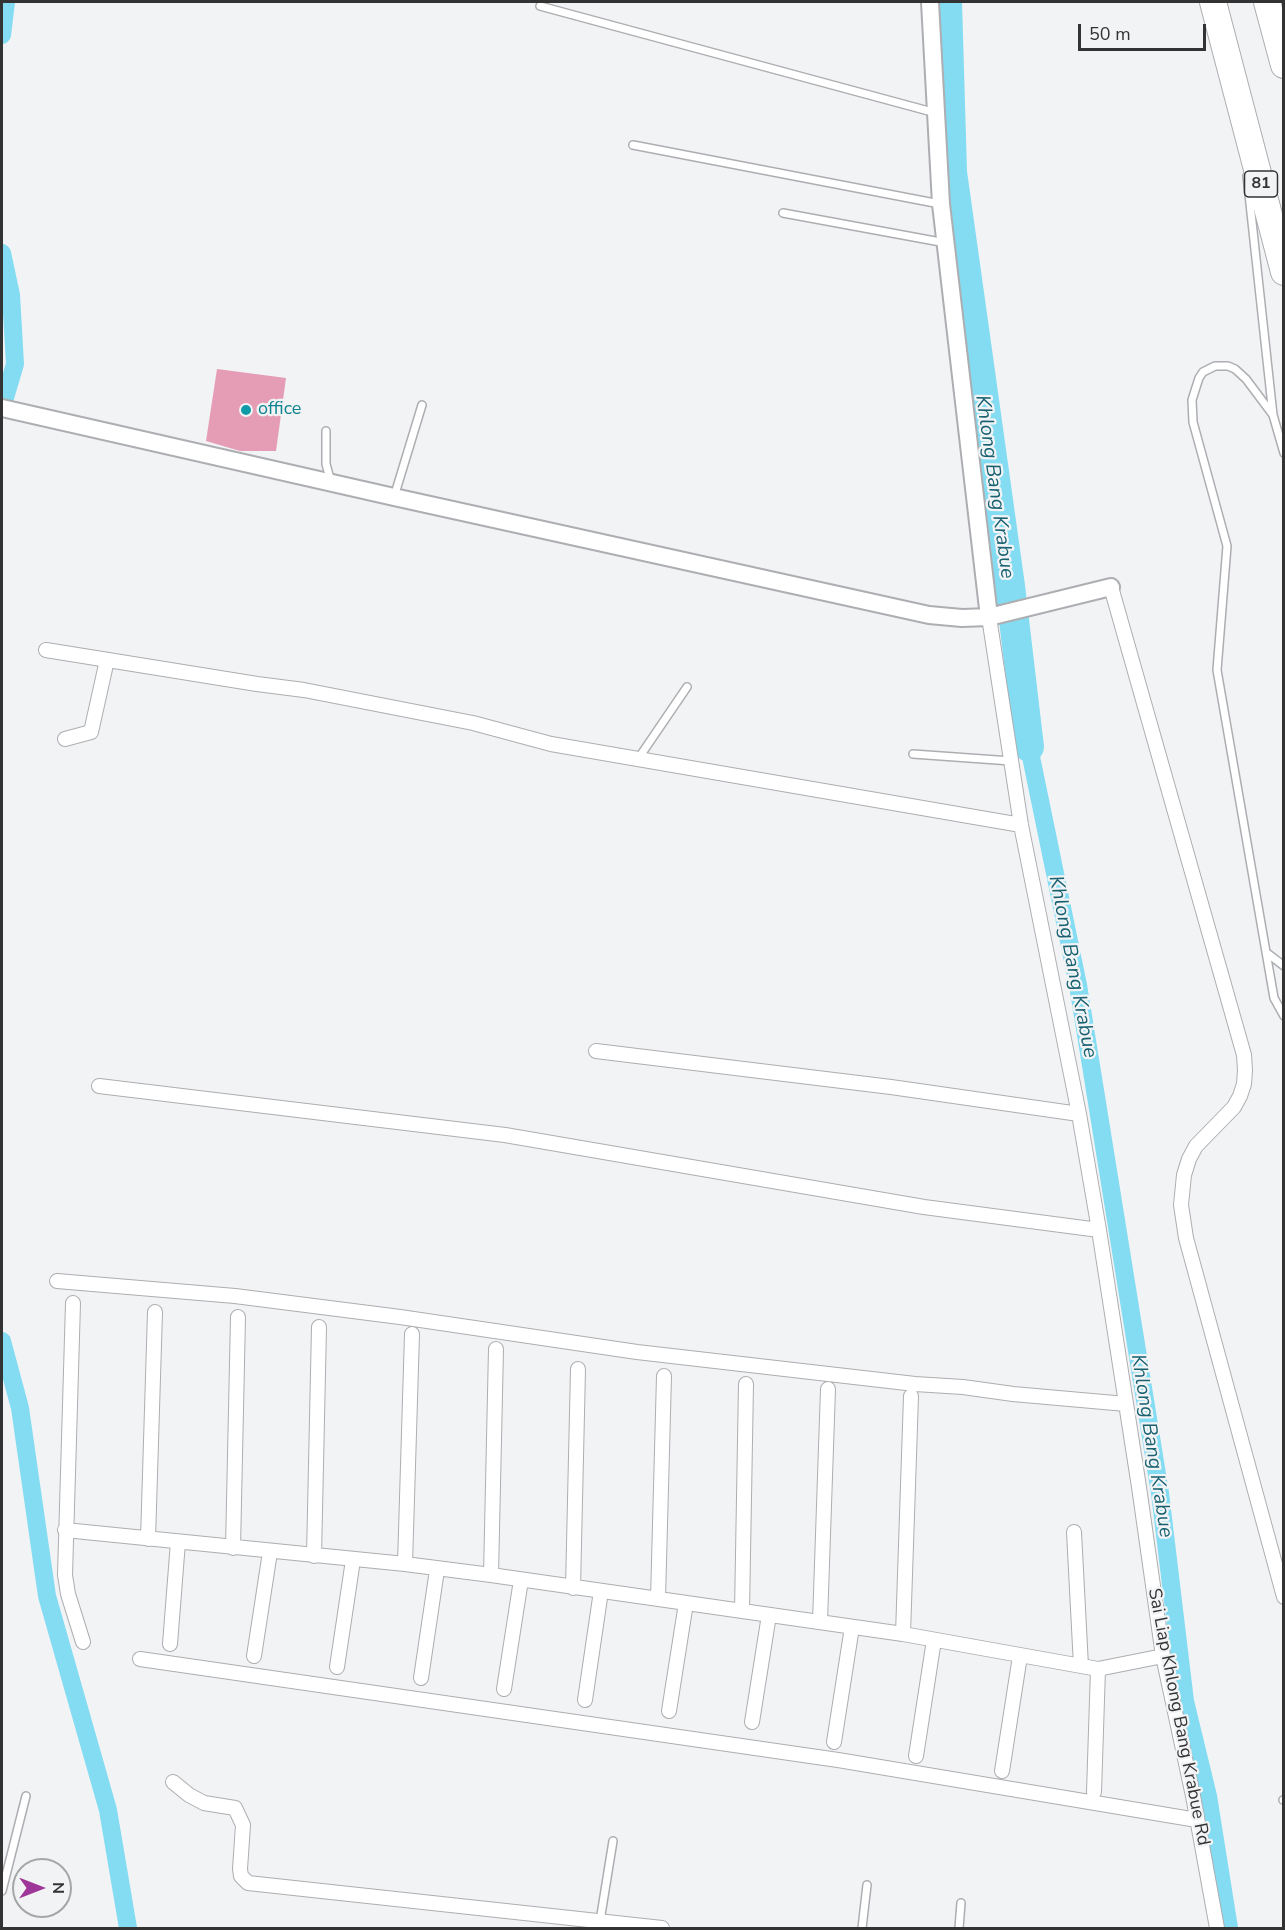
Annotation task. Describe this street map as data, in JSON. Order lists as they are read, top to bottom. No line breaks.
{"streets":{"highway":["81"],"street":["Sai Liap Khlong Bang Krabue Rd"]},"water":["Khlong Bang Krabue"],"places":["office"],"scale_bar":"50 m","north":"right"}
